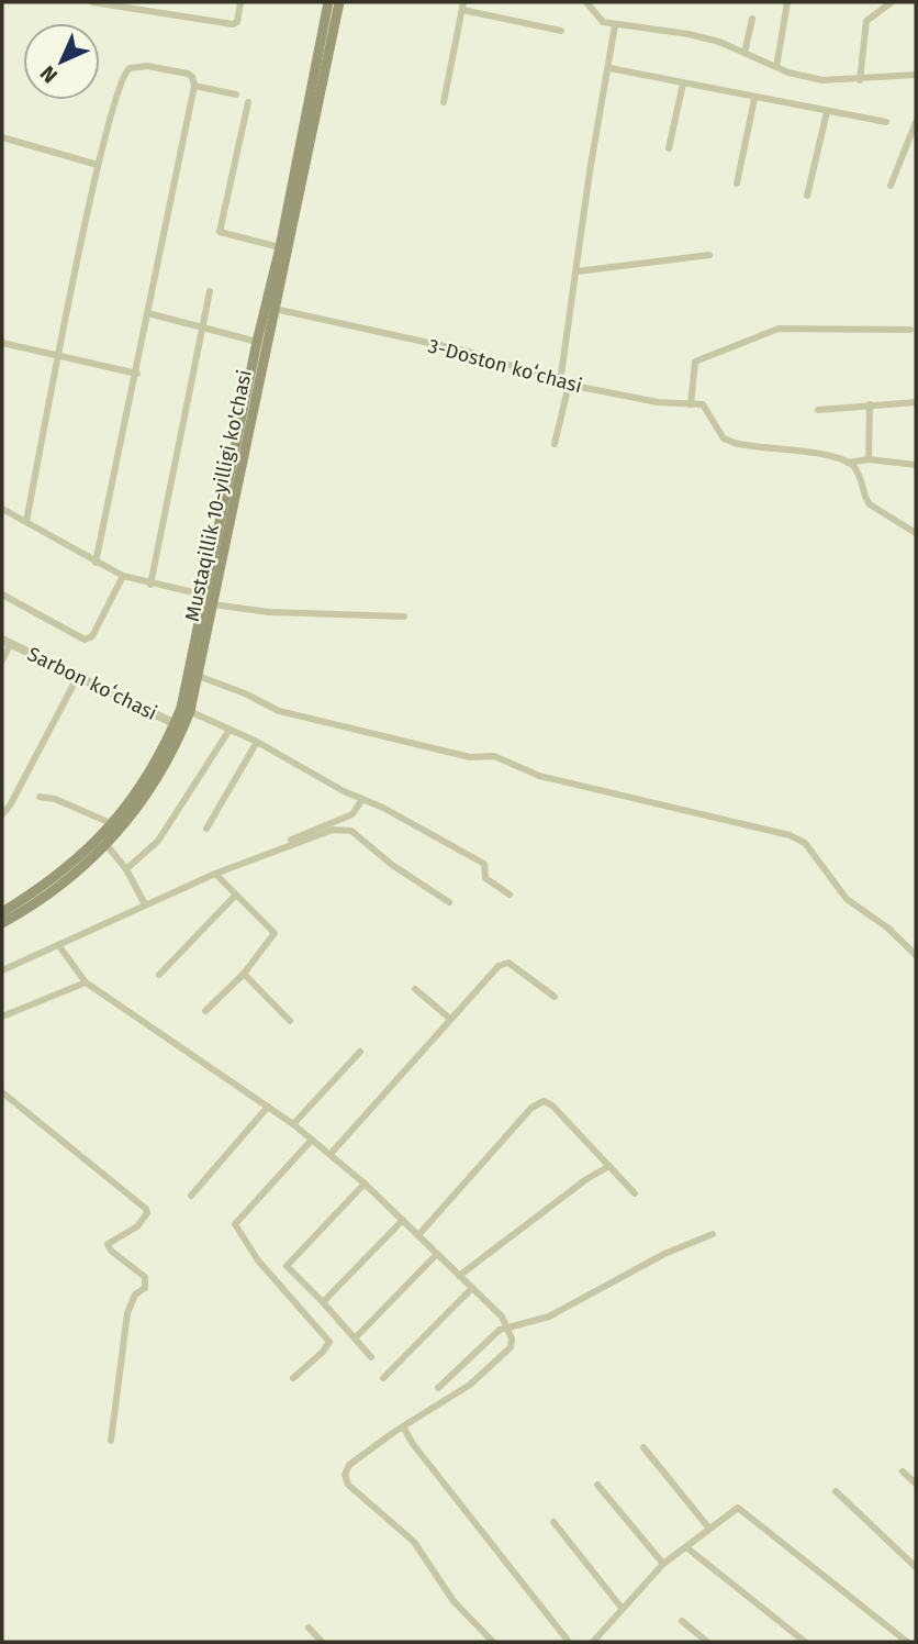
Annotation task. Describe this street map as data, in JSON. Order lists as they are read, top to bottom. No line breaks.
{"streets":{"main road":["Mustaqillik 10-yilligi ko'chasi"],"street":["3-Doston koʻchasi","Sarbon koʻchasi"]},"crossings":[["3-Doston koʻchasi","Mustaqillik 10-yilligi ko'chasi"],["Mustaqillik 10-yilligi ko'chasi","Sarbon koʻchasi"]],"north":"bottom left"}
